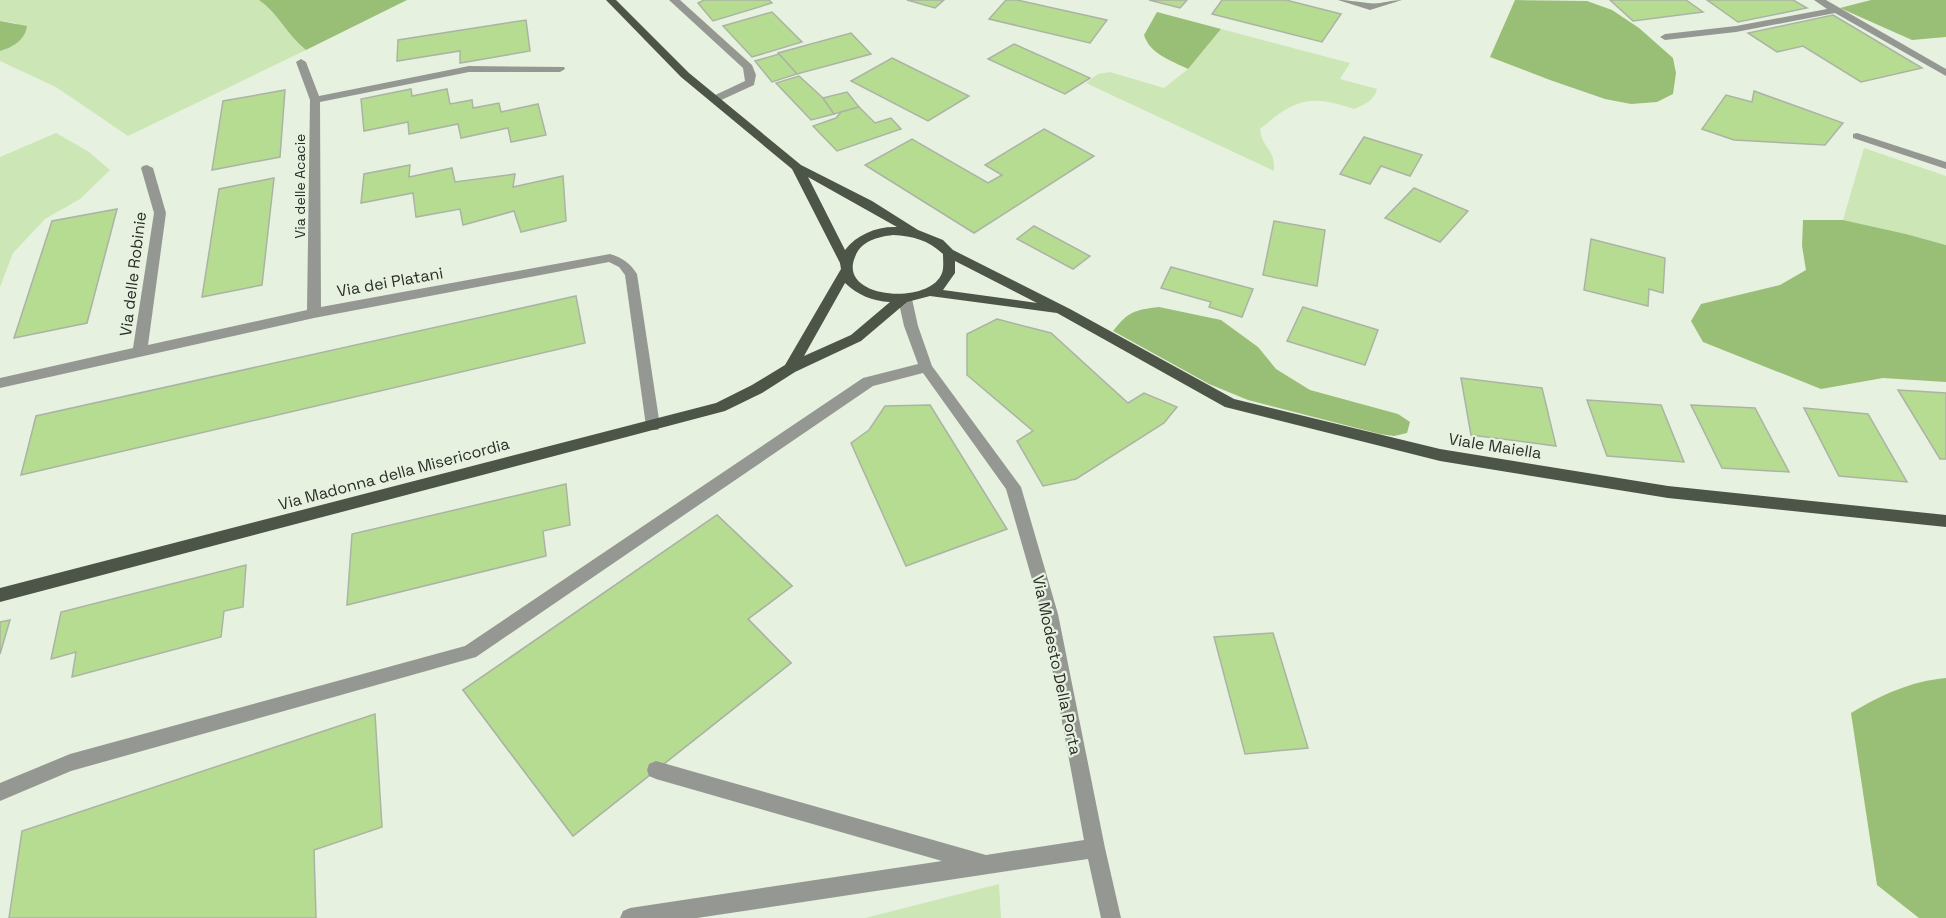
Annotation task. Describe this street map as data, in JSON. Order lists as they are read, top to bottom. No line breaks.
{"streets":{"main road":["Viale Maiella","Via Madonna della Misericordia"],"street":["Via delle Acacie","Via delle Robinie","Via dei Platani","Via Modesto Della Porta"]},"crossings":[["Via delle Acacie","Via dei Platani"],["Via delle Robinie","Via dei Platani"],["Via dei Platani","Via Madonna della Misericordia"],["Viale Maiella","Via Madonna della Misericordia"],["Viale Maiella","Via Modesto Della Porta"],["Via Madonna della Misericordia","Via Modesto Della Porta"]]}
